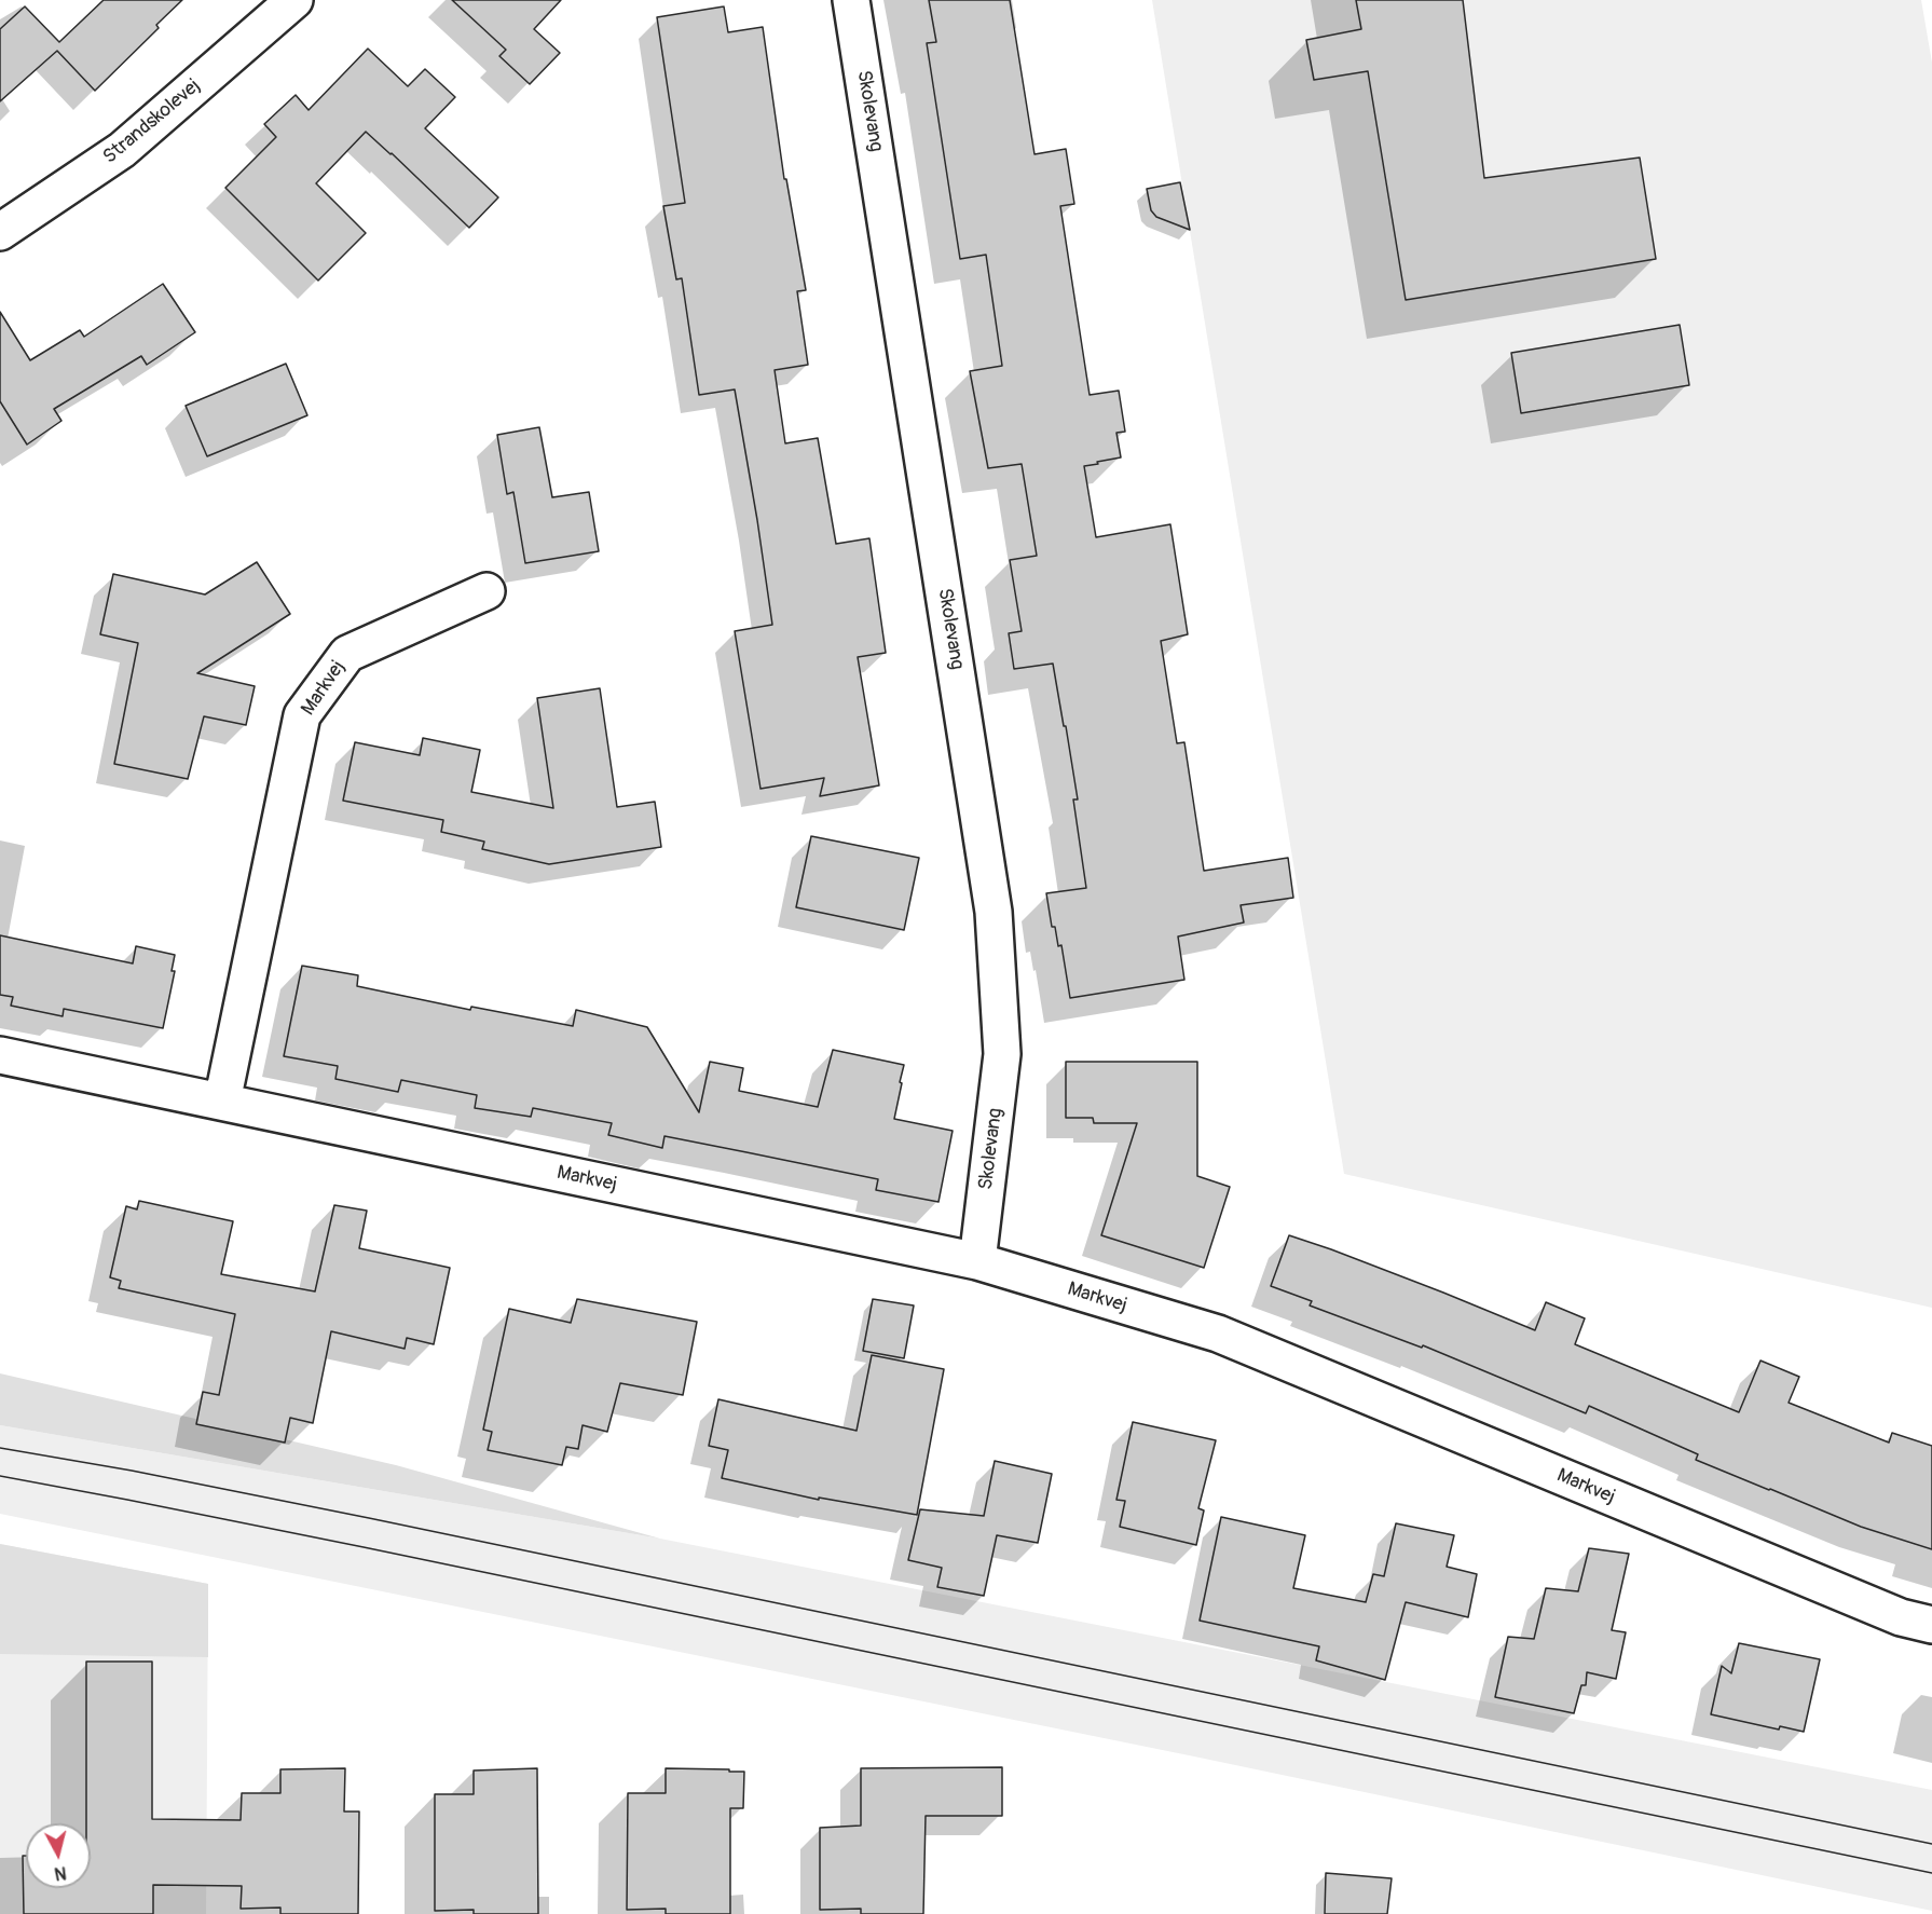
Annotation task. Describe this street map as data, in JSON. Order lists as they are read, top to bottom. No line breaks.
{"streets":{"street":["Skolevang","Strandskolevej","Markvej"]},"crossings":[["Skolevang","Markvej"]],"north":"bottom"}
